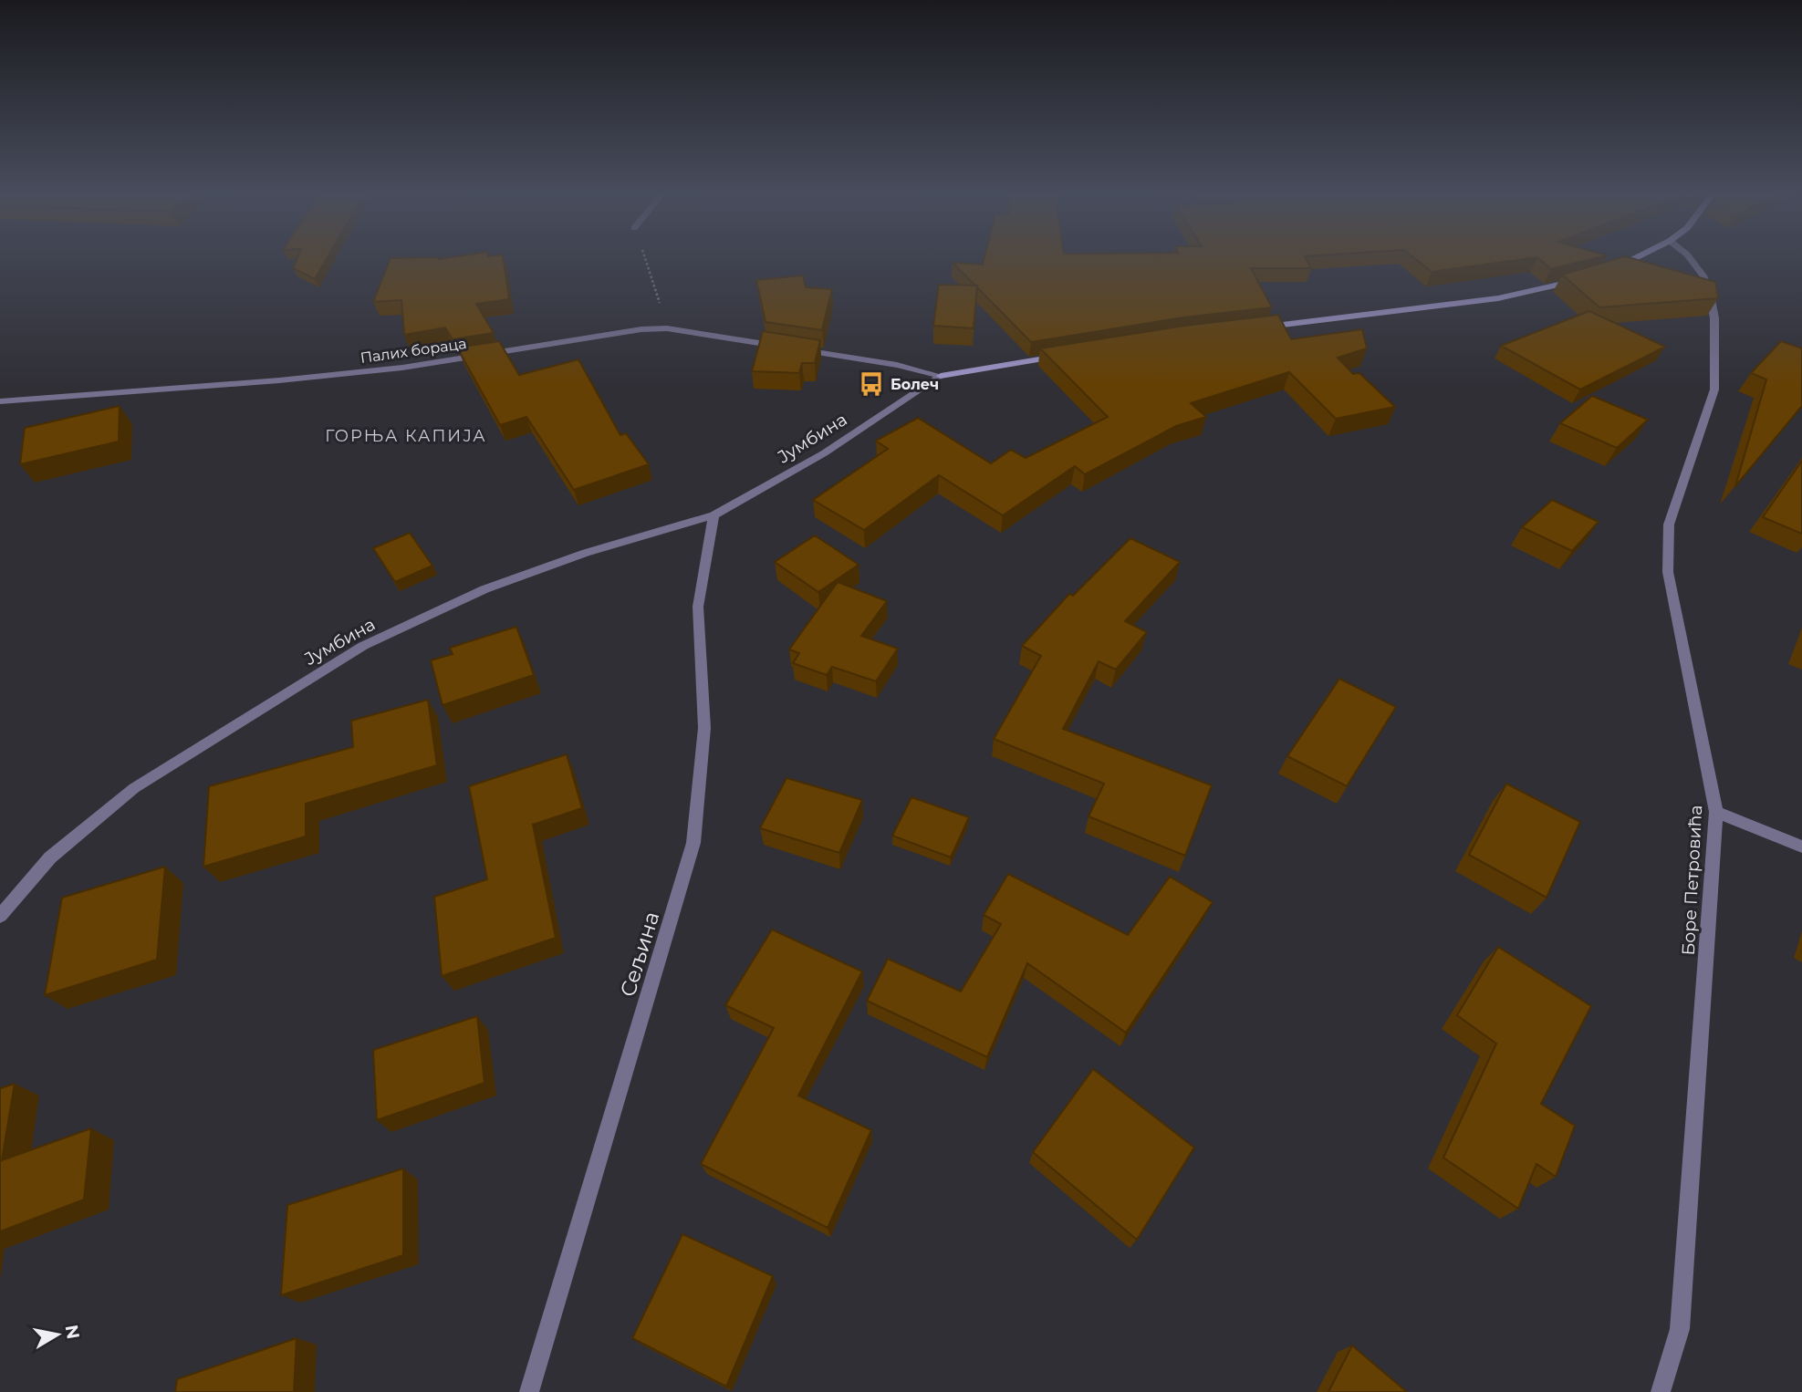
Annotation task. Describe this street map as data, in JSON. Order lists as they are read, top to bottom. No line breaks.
{"streets":{"street":["Палих бораца","Јумбина","Боре Петровића","Сељина"]},"crossings":[["Јумбина","Сељина"]],"districts":["ГОРЊА КАПИЈА"],"places":{"bus stop":["Болеч"]},"north":"right"}
